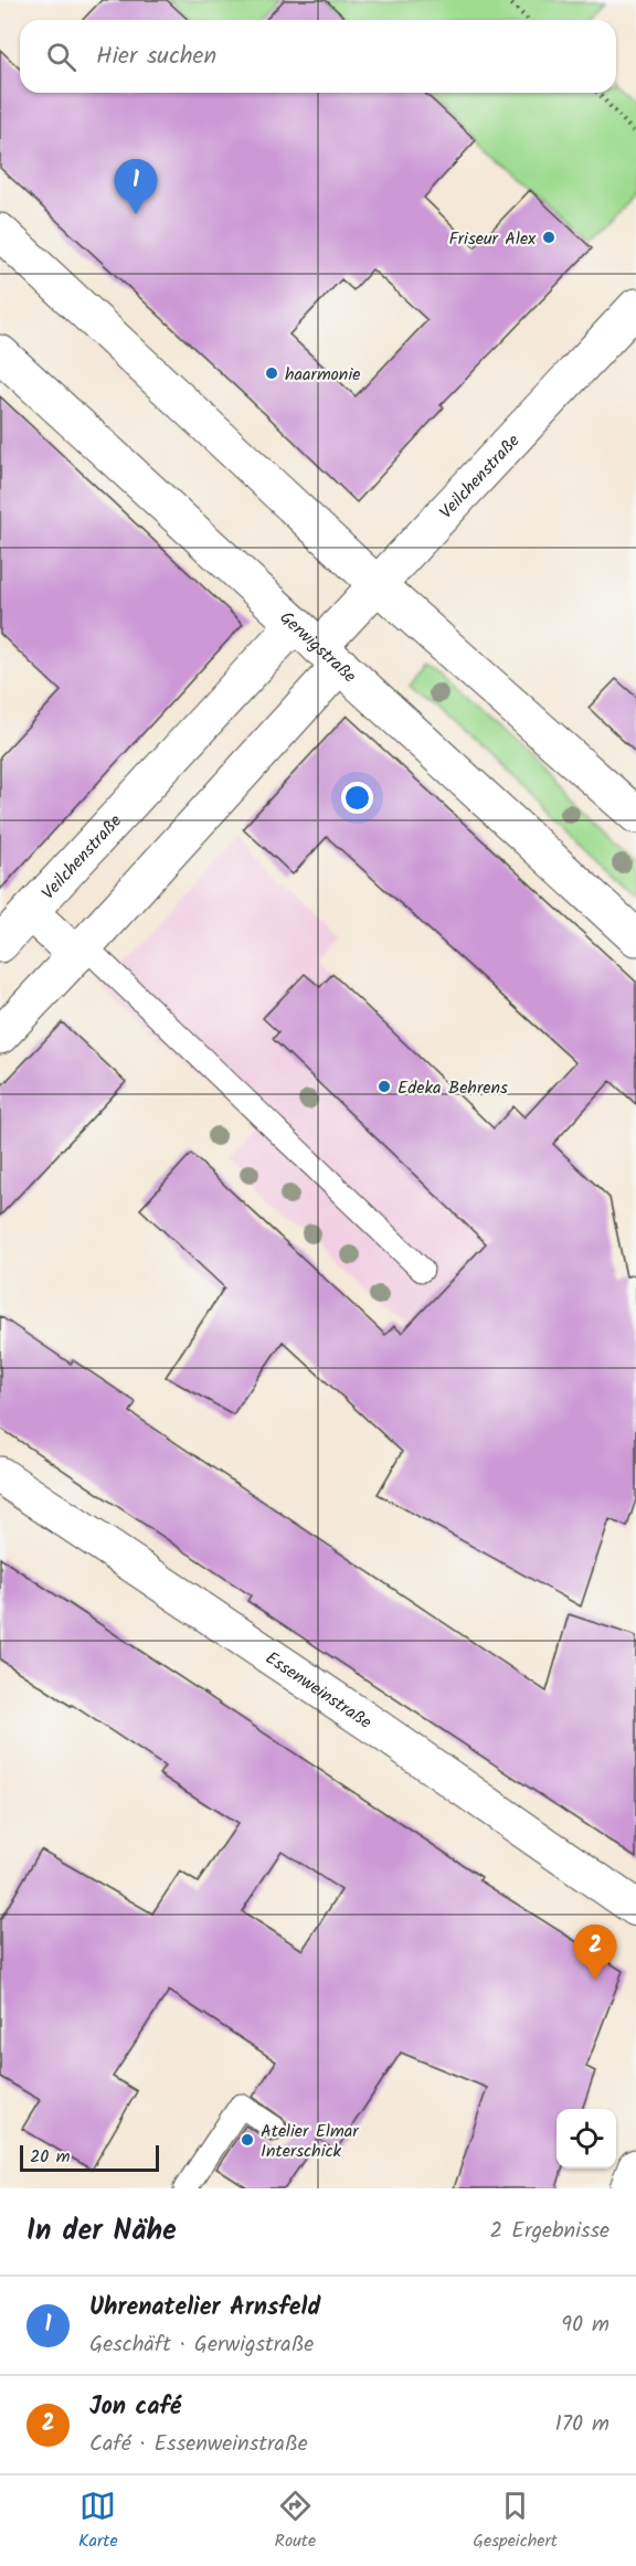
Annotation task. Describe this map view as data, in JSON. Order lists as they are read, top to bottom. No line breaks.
{"streets":{"street":["Veilchenstraße","Gerwigstraße","Essenweinstraße"]},"crossings":[["Veilchenstraße","Gerwigstraße"]],"places":["Friseur Alex","haarmonie","Edeka Behrens","Atelier Elmar Interschick"],"scale_bar":"20 m","page":{"search":"Hier suchen","pins":["1","2"],"scale":"20 m","heading":["In der Nähe","2 Ergebnisse"],"list":[{"mark":"1","name":"Uhrenatelier Arnsfeld","note":"Geschäft · Gerwigstraße","value":"90 m"},{"mark":"2","name":"Jon café","note":"Café · Essenweinstraße","value":"170 m"}],"nav":["Karte","Route","Gespeichert"]}}
